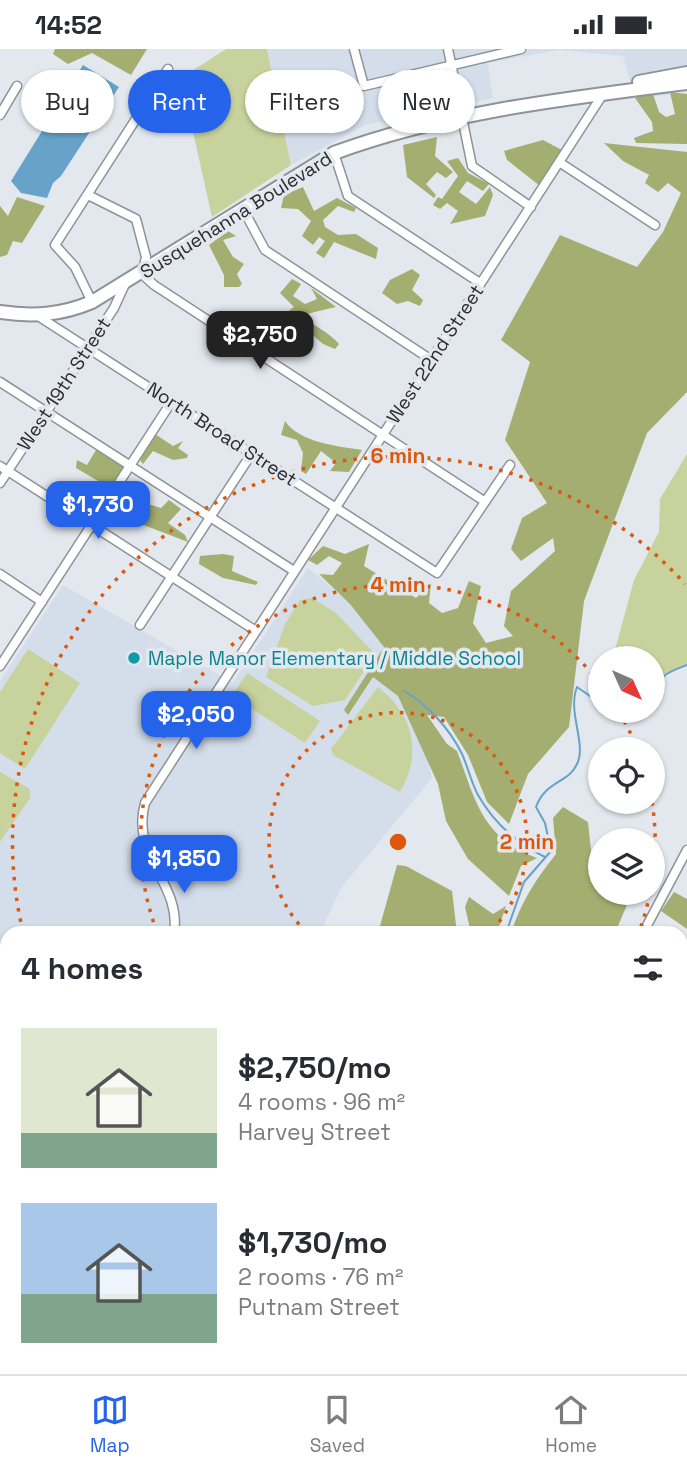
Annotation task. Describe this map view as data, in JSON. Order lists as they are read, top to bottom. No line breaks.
{"streets":{"highway":["Susquehanna Boulevard","North Broad Street"],"street":["West 22nd Street","West 19th Street"]},"crossings":[["Susquehanna Boulevard","West 22nd Street"],["Susquehanna Boulevard","West 19th Street"],["Susquehanna Boulevard","North Broad Street"],["West 22nd Street","North Broad Street"],["West 19th Street","North Broad Street"]],"places":["Maple Manor Elementary / Middle School"],"north":"bottom right","page":{"status":"14:52","chip":["Buy","Rent","Filters","New"],"price":["$2,750","$1,730","$2,050","$1,850"],"heading":"4 homes","list":[{"name":"$2,750/mo","note":"4 rooms · 96 m² · Harvey Street"},{"name":"$1,730/mo","note":"2 rooms · 76 m² · Putnam Street"}],"tabs":["Map","Saved","Home"]},"rings":["6 min","4 min","2 min"]}
